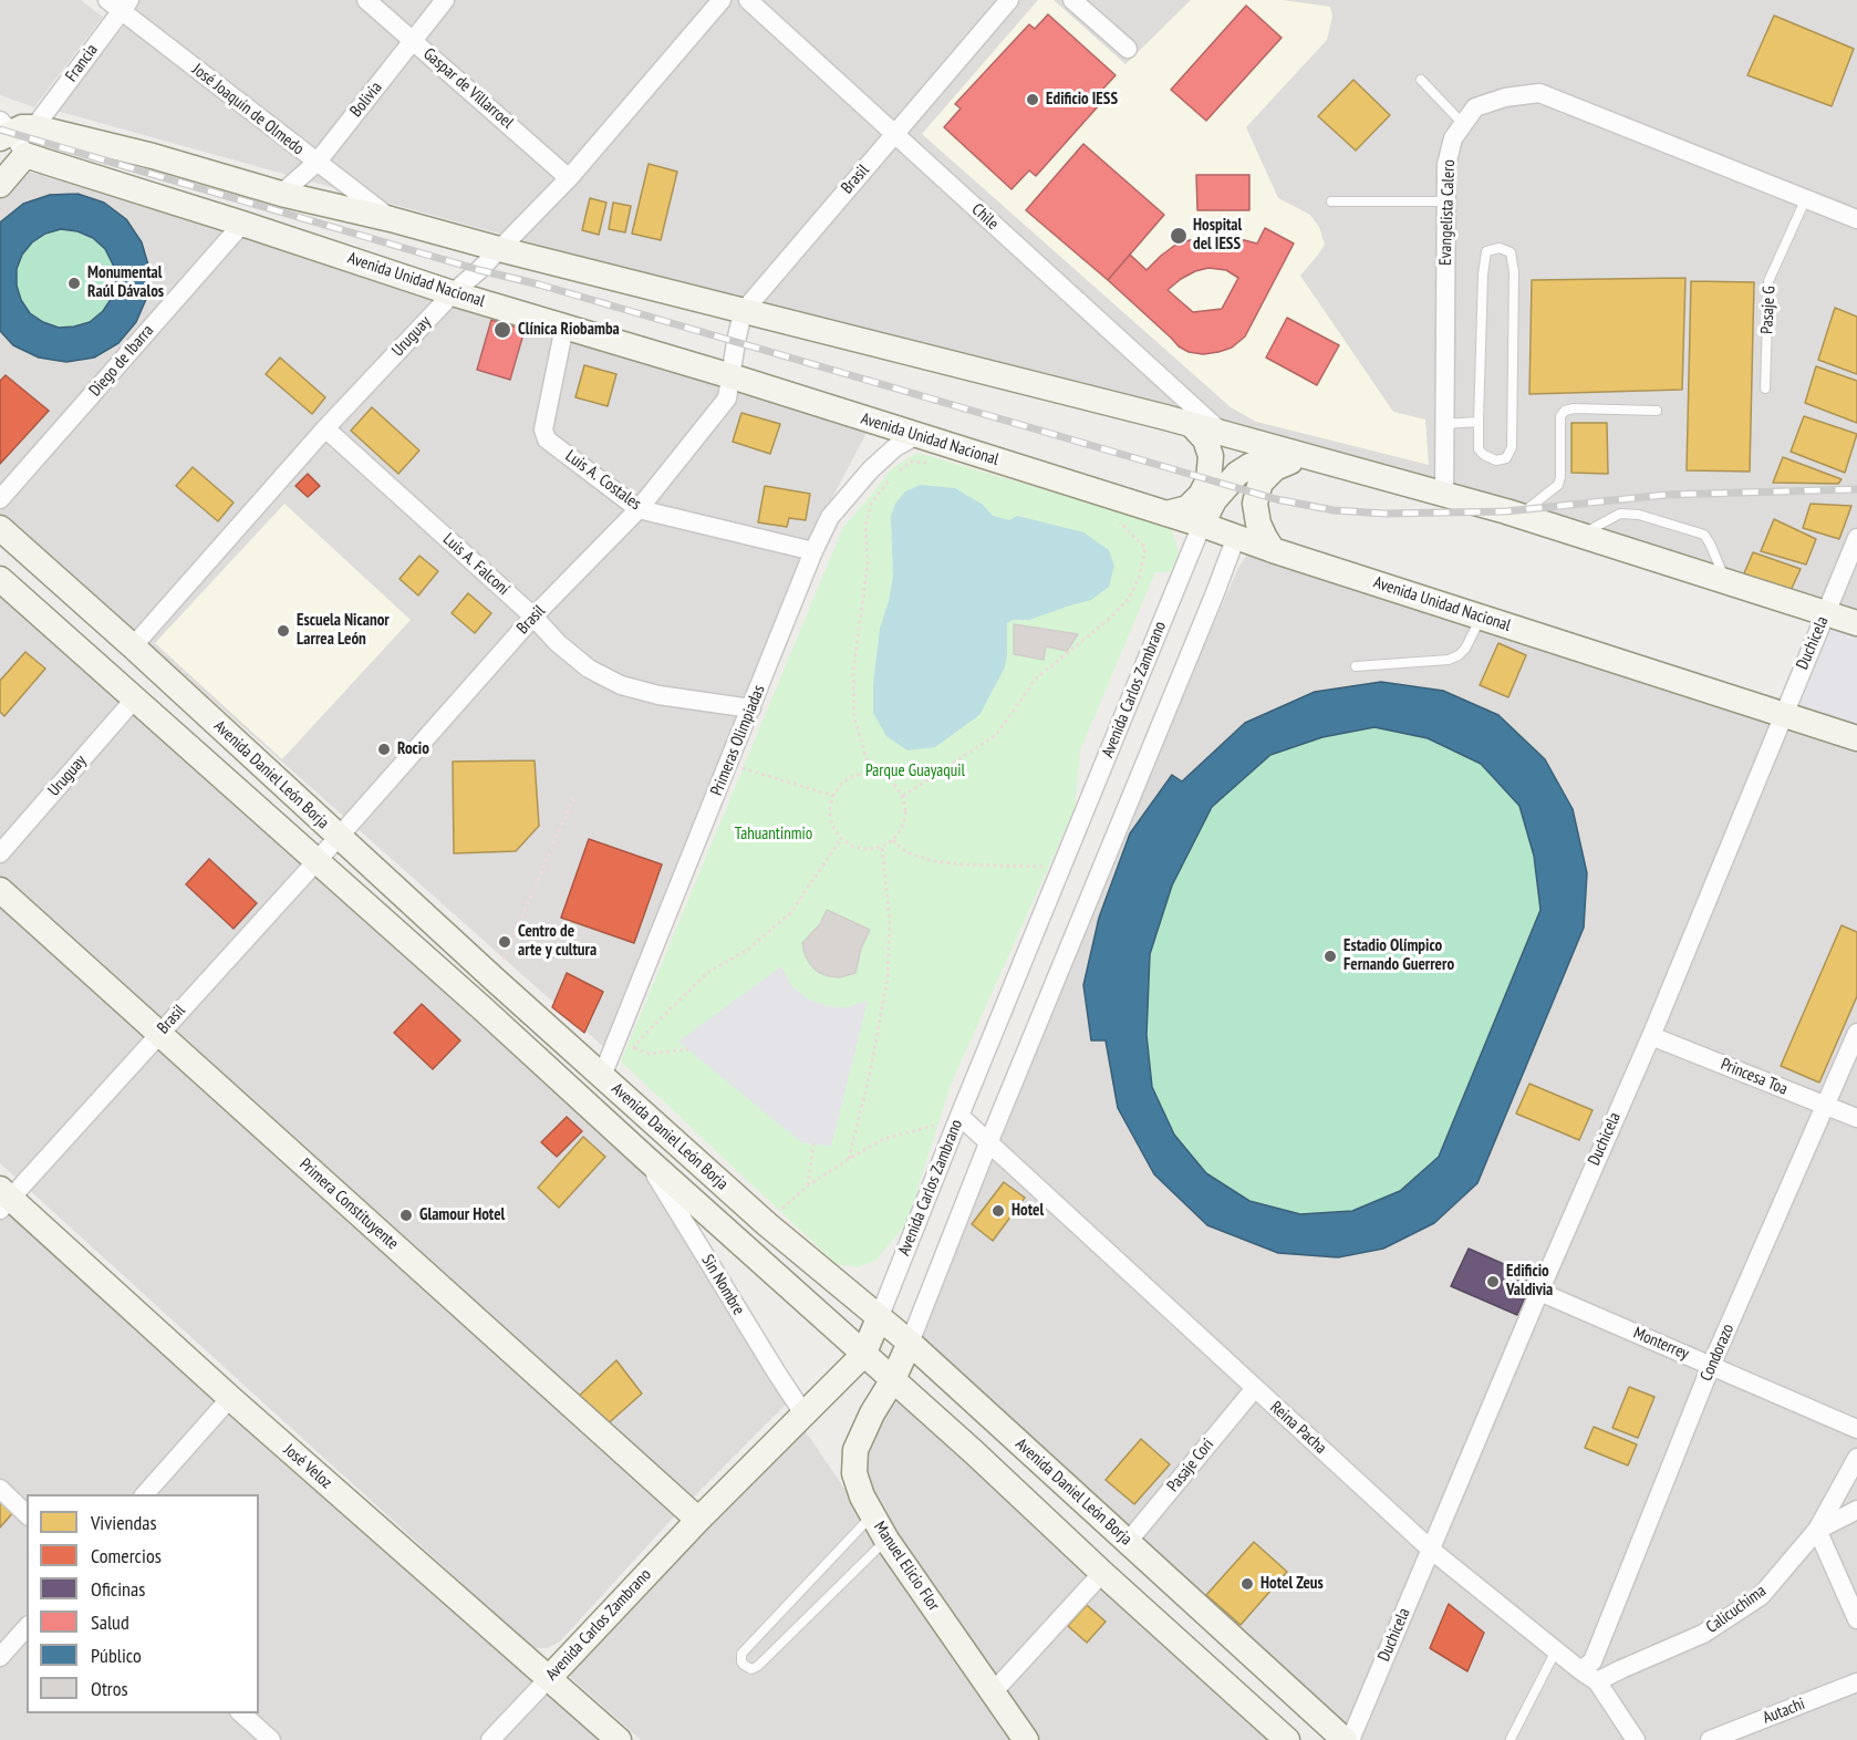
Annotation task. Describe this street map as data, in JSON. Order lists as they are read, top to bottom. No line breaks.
{"streets":{"street":["Francia","Gaspar de Villarroel","Bolivia","José Joaquín de Olmedo","Brasil","Evangelista Calero","Chile","Avenida Unidad Nacional","Uruguay","Diego de Ibarra","Luis A. Costales","Luis A. Falconí","Duchicela","Avenida Carlos Zambrano","Primeras Olimpiadas","Avenida Daniel León Borja","Princesa Toa","Primera Constituyente","Sin Nombre","Monterrey","Condorazo","Reina Pacha","Pasaje Cori","José Veloz","Manuel Elicio Flor","Calicuchima","Autachi"],"lane":["Pasaje G"]},"crossings":[["Francia","José Joaquín de Olmedo"],["Gaspar de Villarroel","Bolivia"],["Gaspar de Villarroel","Uruguay"],["Bolivia","José Joaquín de Olmedo"],["Brasil","Chile"],["Brasil","Avenida Unidad Nacional"],["Brasil","Luis A. Costales"],["Brasil","Luis A. Falconí"],["Brasil","Avenida Daniel León Borja"],["Brasil","Primera Constituyente"],["Brasil","José Veloz"],["Evangelista Calero","Pasaje G"],["Avenida Unidad Nacional","Uruguay"],["Avenida Unidad Nacional","Diego de Ibarra"],["Avenida Unidad Nacional","Luis A. Costales"],["Avenida Unidad Nacional","Duchicela"],["Avenida Unidad Nacional","Avenida Carlos Zambrano"],["Avenida Unidad Nacional","Primeras Olimpiadas"],["Uruguay","Luis A. Falconí"],["Uruguay","Avenida Daniel León Borja"],["Luis A. Costales","Primeras Olimpiadas"],["Luis A. Falconí","Primeras Olimpiadas"],["Duchicela","Princesa Toa"],["Duchicela","Monterrey"],["Duchicela","Reina Pacha"],["Avenida Carlos Zambrano","Avenida Daniel León Borja"],["Avenida Carlos Zambrano","Primera Constituyente"],["Avenida Carlos Zambrano","Sin Nombre"],["Avenida Carlos Zambrano","Reina Pacha"],["Avenida Carlos Zambrano","José Veloz"],["Primeras Olimpiadas","Avenida Daniel León Borja"],["Avenida Daniel León Borja","Sin Nombre"],["Avenida Daniel León Borja","Pasaje Cori"],["Avenida Daniel León Borja","Manuel Elicio Flor"],["Princesa Toa","Condorazo"],["Monterrey","Condorazo"],["Condorazo","Reina Pacha"],["Reina Pacha","Pasaje Cori"],["Reina Pacha","Calicuchima"]],"parks":["Parque Guayaquil","Tahuantinmio"],"places":["Edificio IESS","Hospital del IESS","Monumental Raúl Dávalos","Clínica Riobamba","Escuela Nicanor Larrea León","Rocio","Centro de arte y cultura","Estadio Olímpico Fernando Guerrero","Hotel","Glamour Hotel","Edificio Valdivia","Hotel Zeus"],"legend":["Viviendas","Comercios","Oficinas","Salud","Público","Otros"]}
